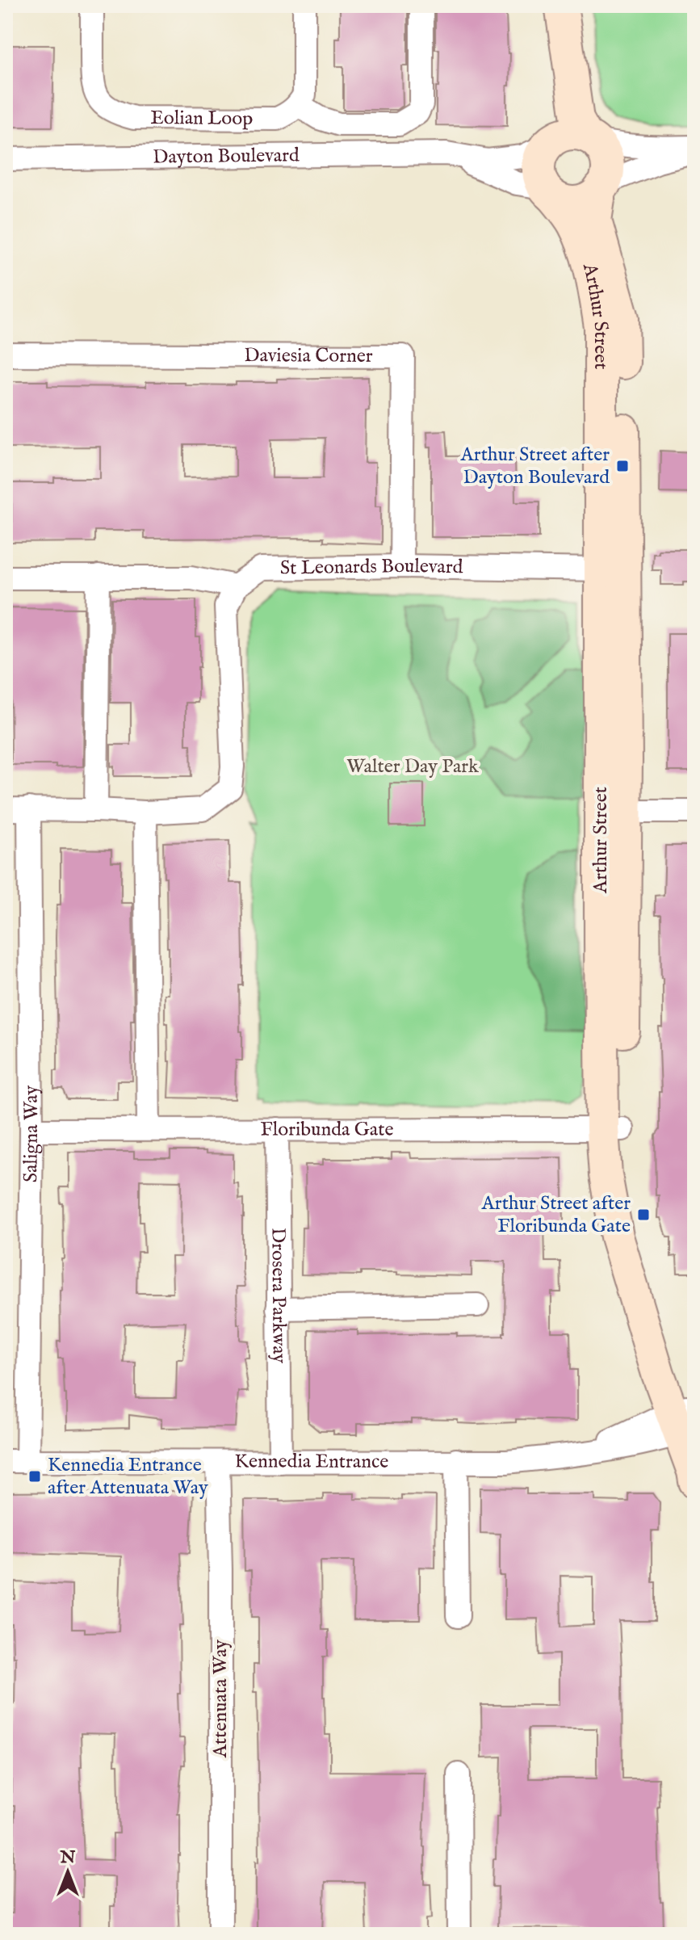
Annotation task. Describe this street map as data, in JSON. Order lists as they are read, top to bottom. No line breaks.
{"streets":{"street":["Eolian Loop","Dayton Boulevard","Arthur Street","Daviesia Corner","St Leonards Boulevard","Floribunda Gate","Saligna Way","Drosera Parkway","Kennedia Entrance","Attenuata Way"]},"crossings":[["Dayton Boulevard","Arthur Street"],["Arthur Street","St Leonards Boulevard"],["Arthur Street","Floribunda Gate"],["Arthur Street","Kennedia Entrance"],["Daviesia Corner","St Leonards Boulevard"],["Floribunda Gate","Saligna Way"],["Floribunda Gate","Drosera Parkway"],["Saligna Way","Kennedia Entrance"],["Drosera Parkway","Kennedia Entrance"],["Kennedia Entrance","Attenuata Way"]],"parks":["Walter Day Park"],"places":{"transit":["Arthur Street after Dayton Boulevard","Arthur Street after Floribunda Gate","Kennedia Entrance after Attenuata Way"]},"north":"top"}
